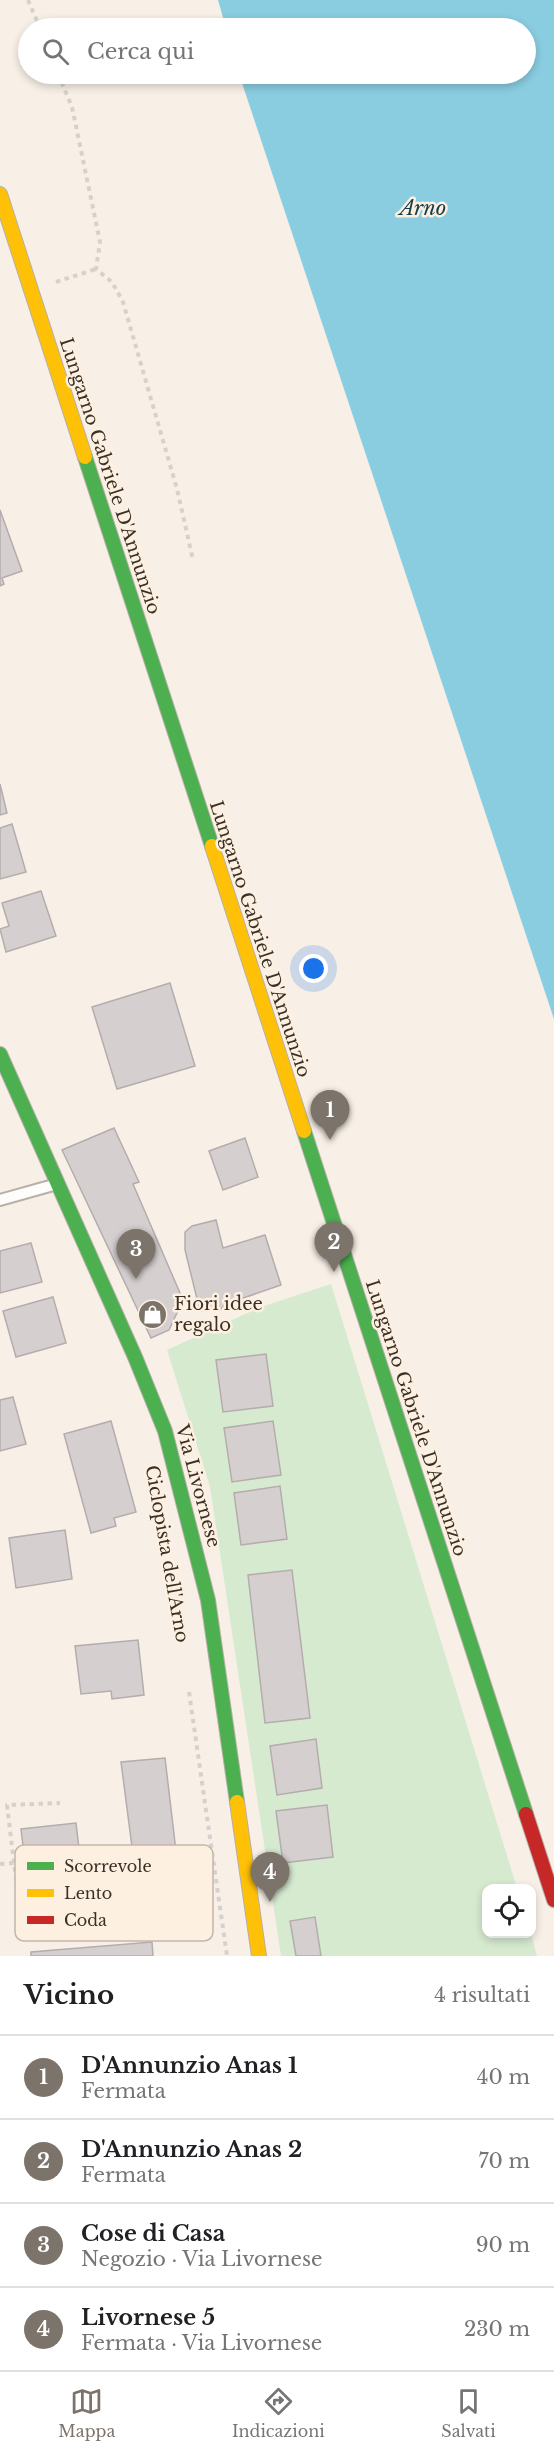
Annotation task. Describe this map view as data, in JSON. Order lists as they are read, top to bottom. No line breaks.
{"streets":{"main road":["Lungarno Gabriele D'Annunzio","Via Livornese"]},"water":["Arno"],"places":{"shop":["Fiori idee regalo"]},"legend":["Scorrevole","Lento","Coda"],"page":{"search":"Cerca qui","pins":["1","2","3","4"],"heading":["Vicino","4 risultati"],"list":[{"mark":"1","name":"D'Annunzio Anas 1","note":"Fermata","value":"40 m"},{"mark":"2","name":"D'Annunzio Anas 2","note":"Fermata","value":"70 m"},{"mark":"3","name":"Cose di Casa","note":"Negozio · Via Livornese","value":"90 m"},{"mark":"4","name":"Livornese 5","note":"Fermata · Via Livornese","value":"230 m"}],"nav":["Mappa","Indicazioni","Salvati"]}}
